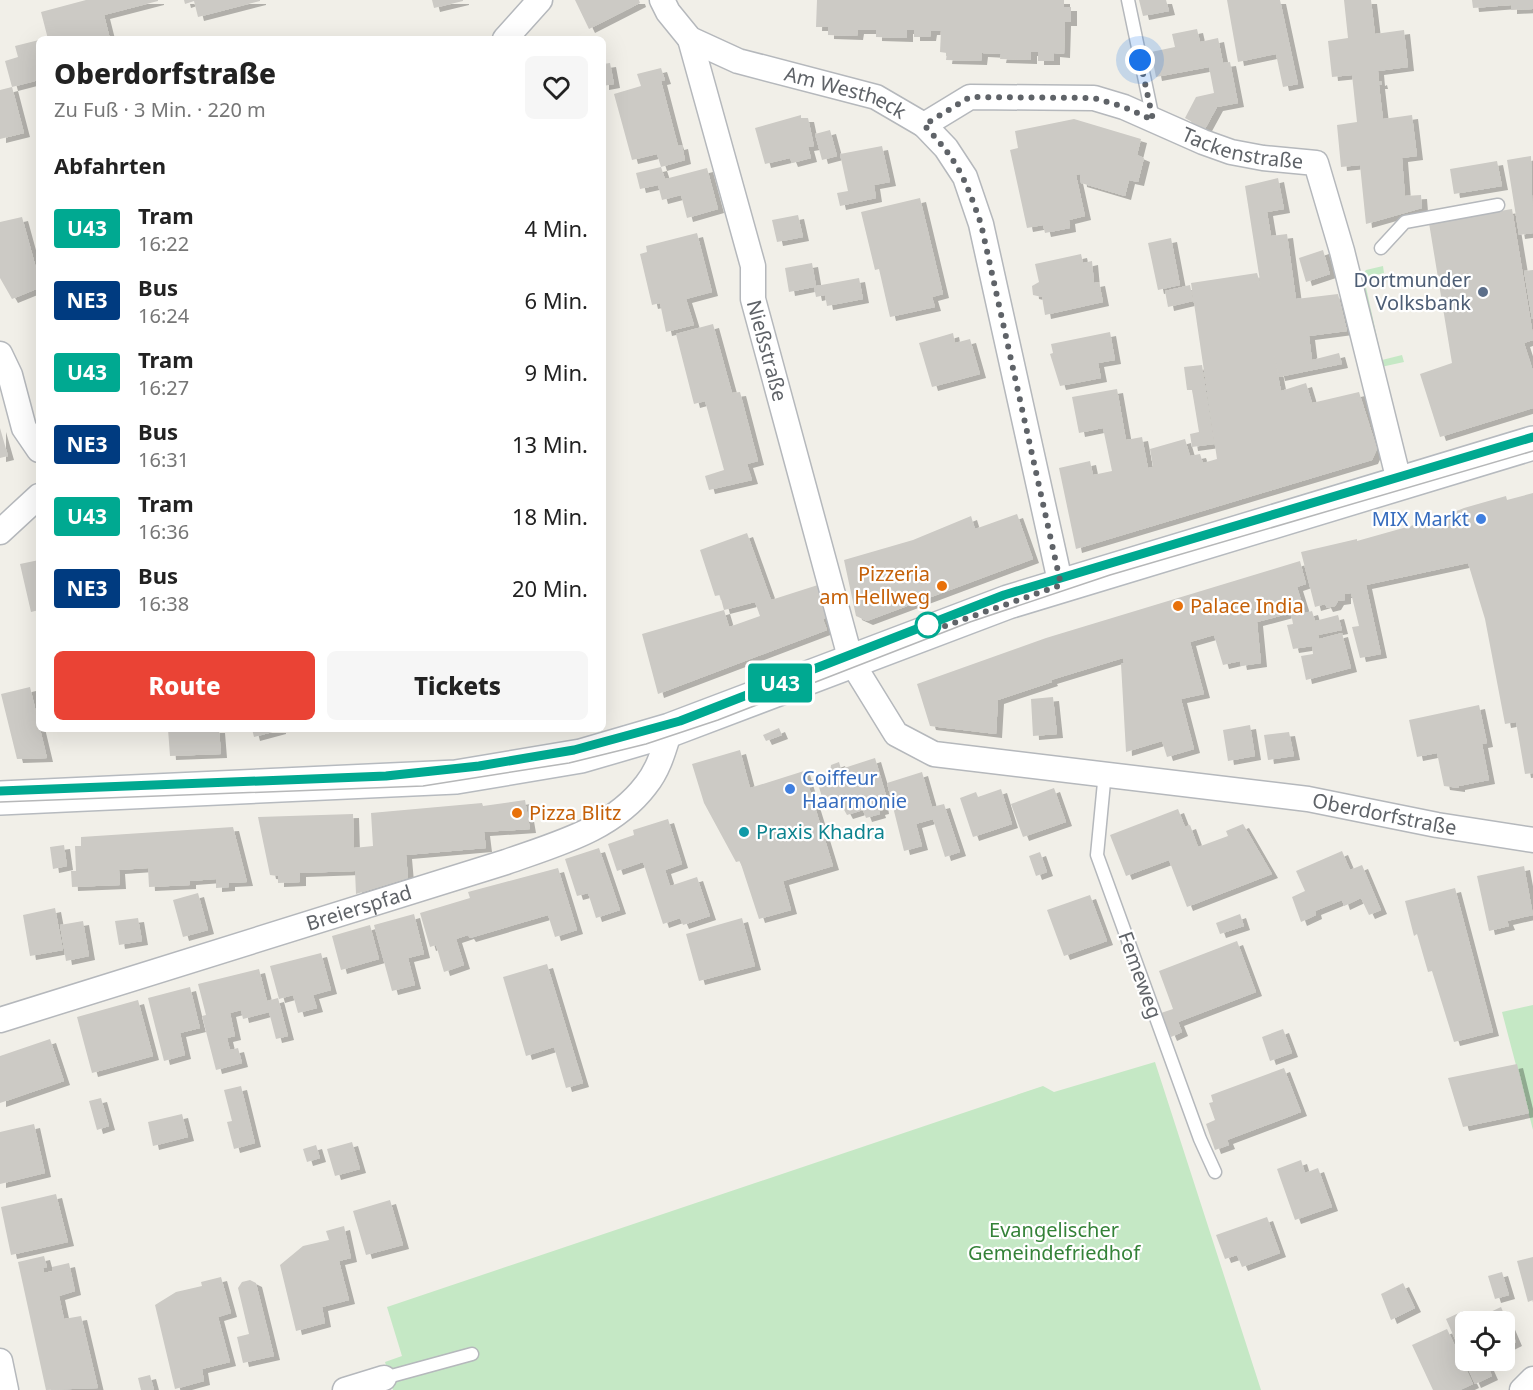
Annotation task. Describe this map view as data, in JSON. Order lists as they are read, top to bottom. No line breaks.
{"streets":{"street":["Am Westheck","Tackenstraße","Nießstraße","Oberdorfstraße","Breierspfad"],"lane":["Femeweg"]},"crossings":[["Am Westheck","Tackenstraße"],["Am Westheck","Nießstraße"],["Nießstraße","Oberdorfstraße"],["Oberdorfstraße","Femeweg"]],"parks":["Evangelischer Gemeindefriedhof"],"places":["Dortmunder Volksbank","MIX Markt","Pizzeria am Hellweg","Palace India","Coiffeur Haarmonie","Pizza Blitz","Praxis Khadra"],"lines":["tram line U43"],"page":{"on_map":"U43","heading":[["Oberdorfstraße","Zu Fuß · 3 Min. · 220 m"],"Abfahrten"],"list":[{"mark":"U43","name":"Tram","note":"16:22","value":"4 Min."},{"mark":"NE3","name":"Bus","note":"16:24","value":"6 Min."},{"mark":"U43","name":"Tram","note":"16:27","value":"9 Min."},{"mark":"NE3","name":"Bus","note":"16:31","value":"13 Min."},{"mark":"U43","name":"Tram","note":"16:36","value":"18 Min."},{"mark":"NE3","name":"Bus","note":"16:38","value":"20 Min."}],"buttons":["Route","Tickets"]}}
